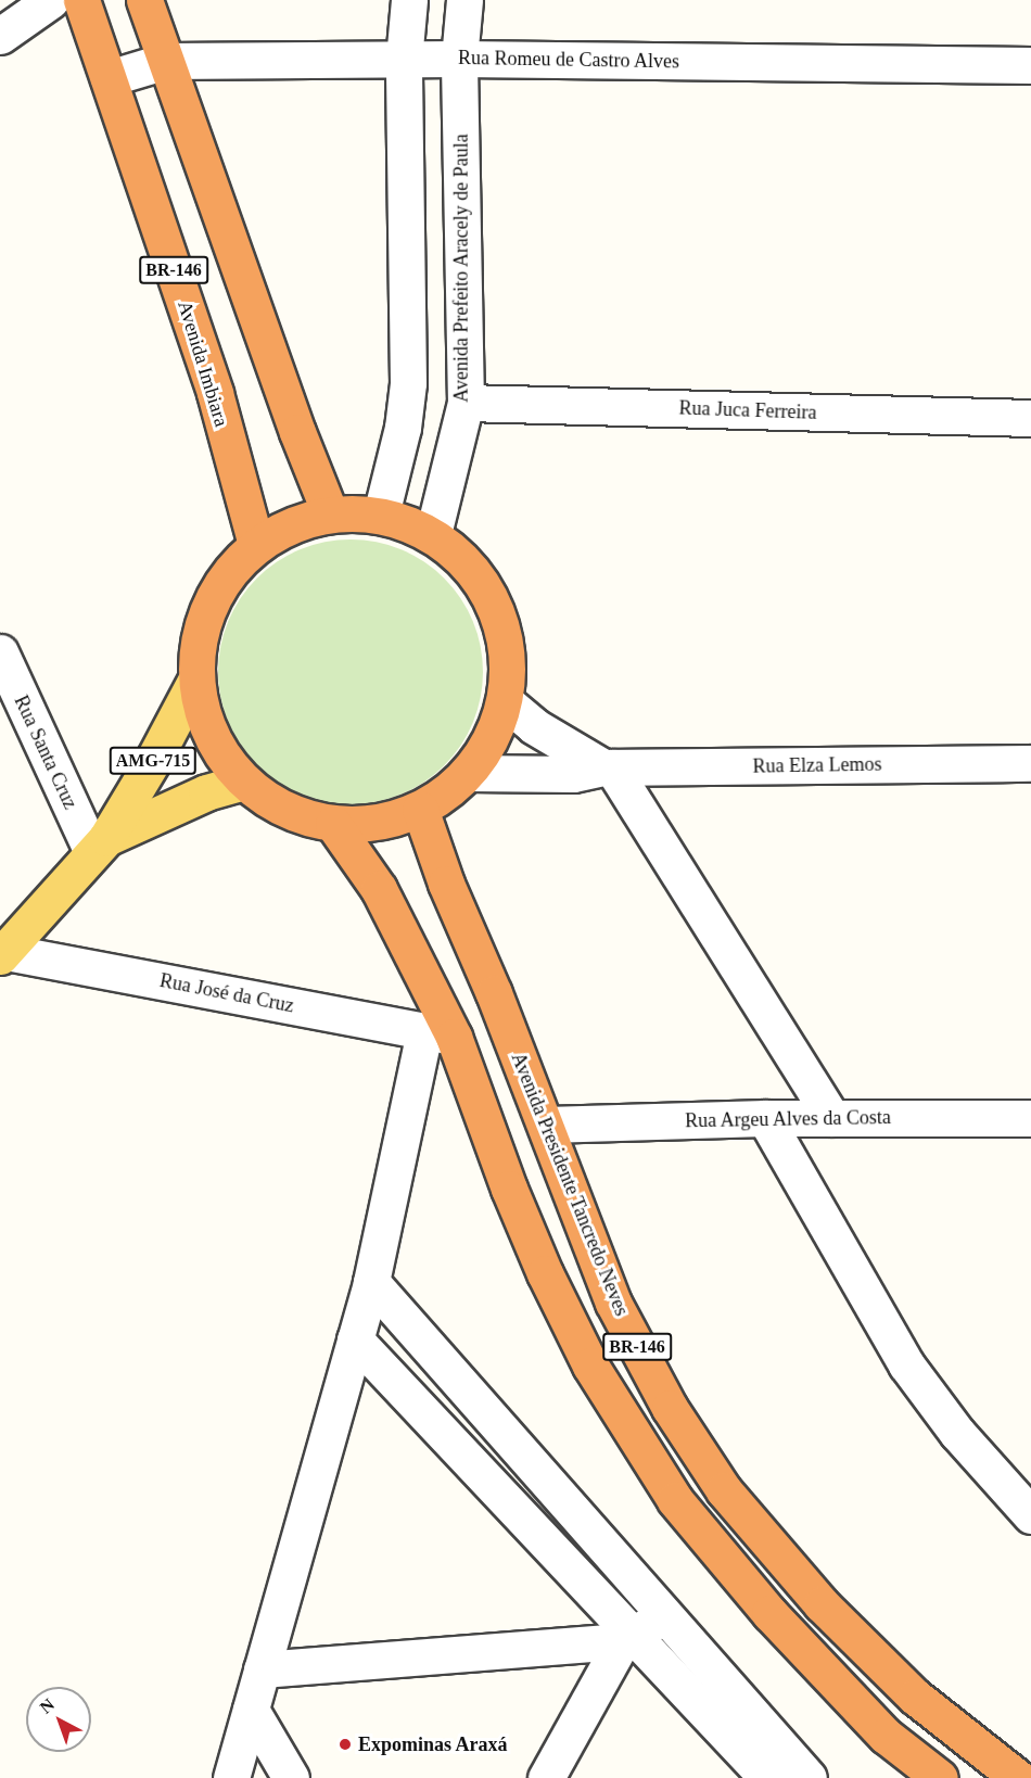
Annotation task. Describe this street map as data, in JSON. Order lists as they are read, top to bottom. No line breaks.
{"streets":{"highway":["BR-146","Avenida Imbiara","Avenida Presidente Tancredo Neves"],"main road":["AMG-715"],"street":["Rua Romeu de Castro Alves","Avenida Prefeito Aracely de Paula","Rua Juca Ferreira","Rua Santa Cruz","Rua Elza Lemos","Rua José da Cruz","Rua Argeu Alves da Costa"]},"crossings":[["Rua Romeu de Castro Alves","Avenida Prefeito Aracely de Paula"],["Rua Romeu de Castro Alves","BR-146"],["Rua Romeu de Castro Alves","Avenida Imbiara"],["Avenida Prefeito Aracely de Paula","Rua Juca Ferreira"],["BR-146","Rua José da Cruz"],["Rua Santa Cruz","AMG-715"],["AMG-715","Rua José da Cruz"],["Rua Argeu Alves da Costa","Avenida Presidente Tancredo Neves"]],"places":["Expominas Araxá"],"north":"top left"}
